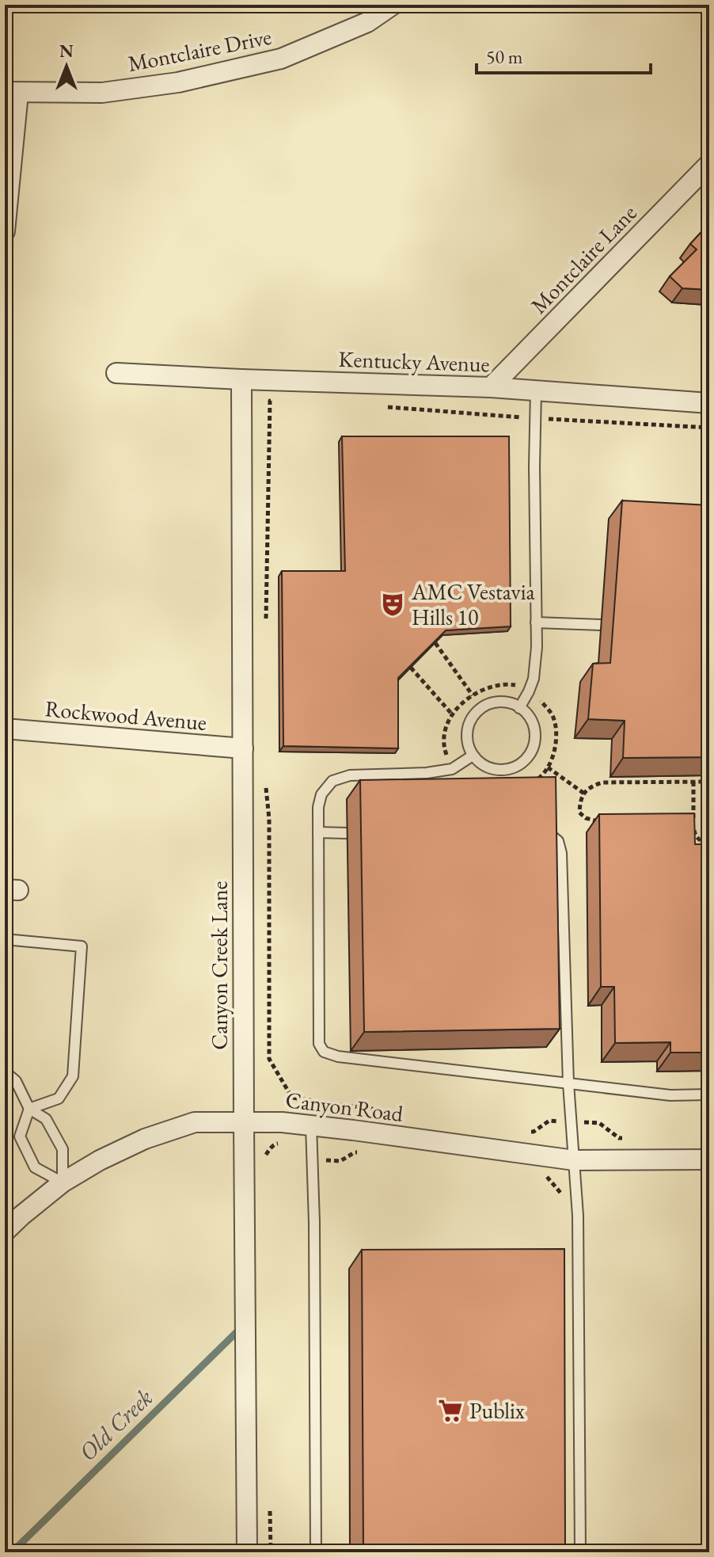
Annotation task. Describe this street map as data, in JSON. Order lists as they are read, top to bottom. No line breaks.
{"streets":{"street":["Montclaire Drive","Montclaire Lane","Kentucky Avenue","Rockwood Avenue","Canyon Creek Lane","Canyon Road"]},"crossings":[["Montclaire Lane","Kentucky Avenue"],["Kentucky Avenue","Canyon Creek Lane"],["Rockwood Avenue","Canyon Creek Lane"],["Canyon Creek Lane","Canyon Road"]],"water":["Old Creek"],"places":{"theatre":["AMC Vestavia Hills 10"],"supermarket":["Publix"]},"scale_bar":"50 m","north":"top"}
